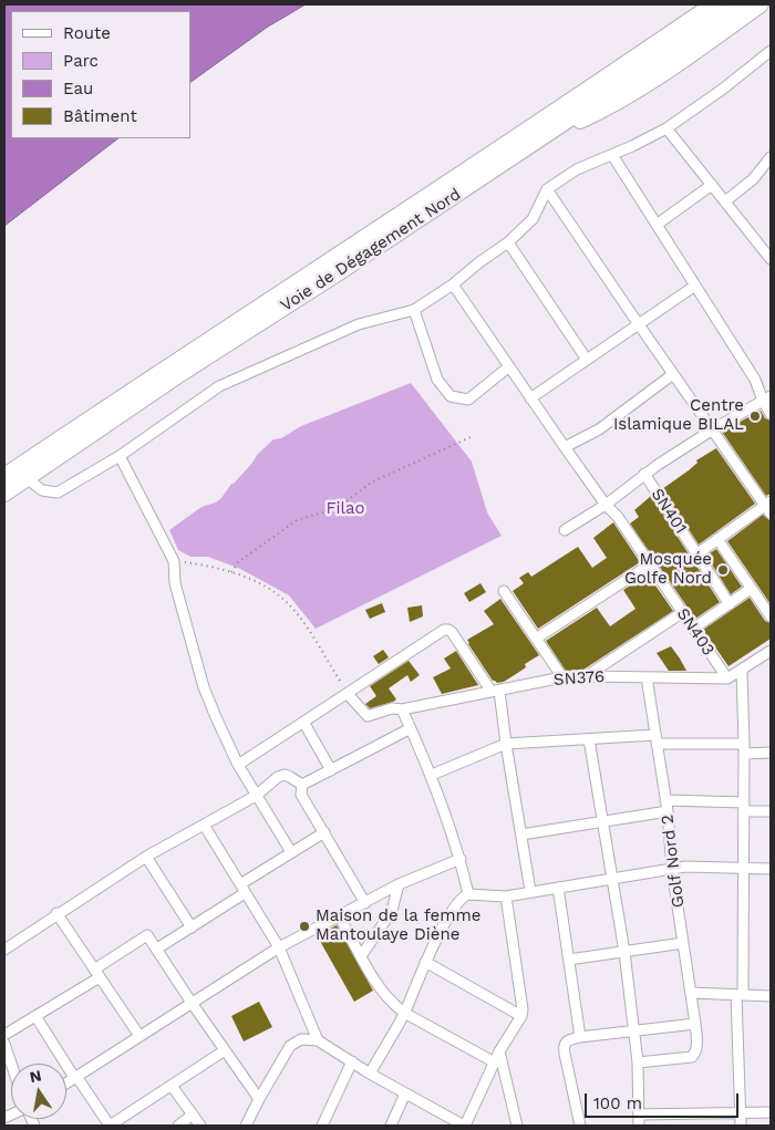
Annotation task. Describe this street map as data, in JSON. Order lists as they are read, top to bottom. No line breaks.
{"streets":{"highway":["Voie de Dégagement Nord"],"street":["SN401","SN403","SN376","Golf Nord 2"]},"crossings":[["SN403","SN376"],["SN376","Golf Nord 2"]],"parks":["Filao"],"places":["Centre Islamique BILAL","Mosquée Golfe Nord","Maison de la femme Mantoulaye Diène"],"legend":["Route","Parc","Eau","Bâtiment"],"scale_bar":"100 m","north":"top"}
